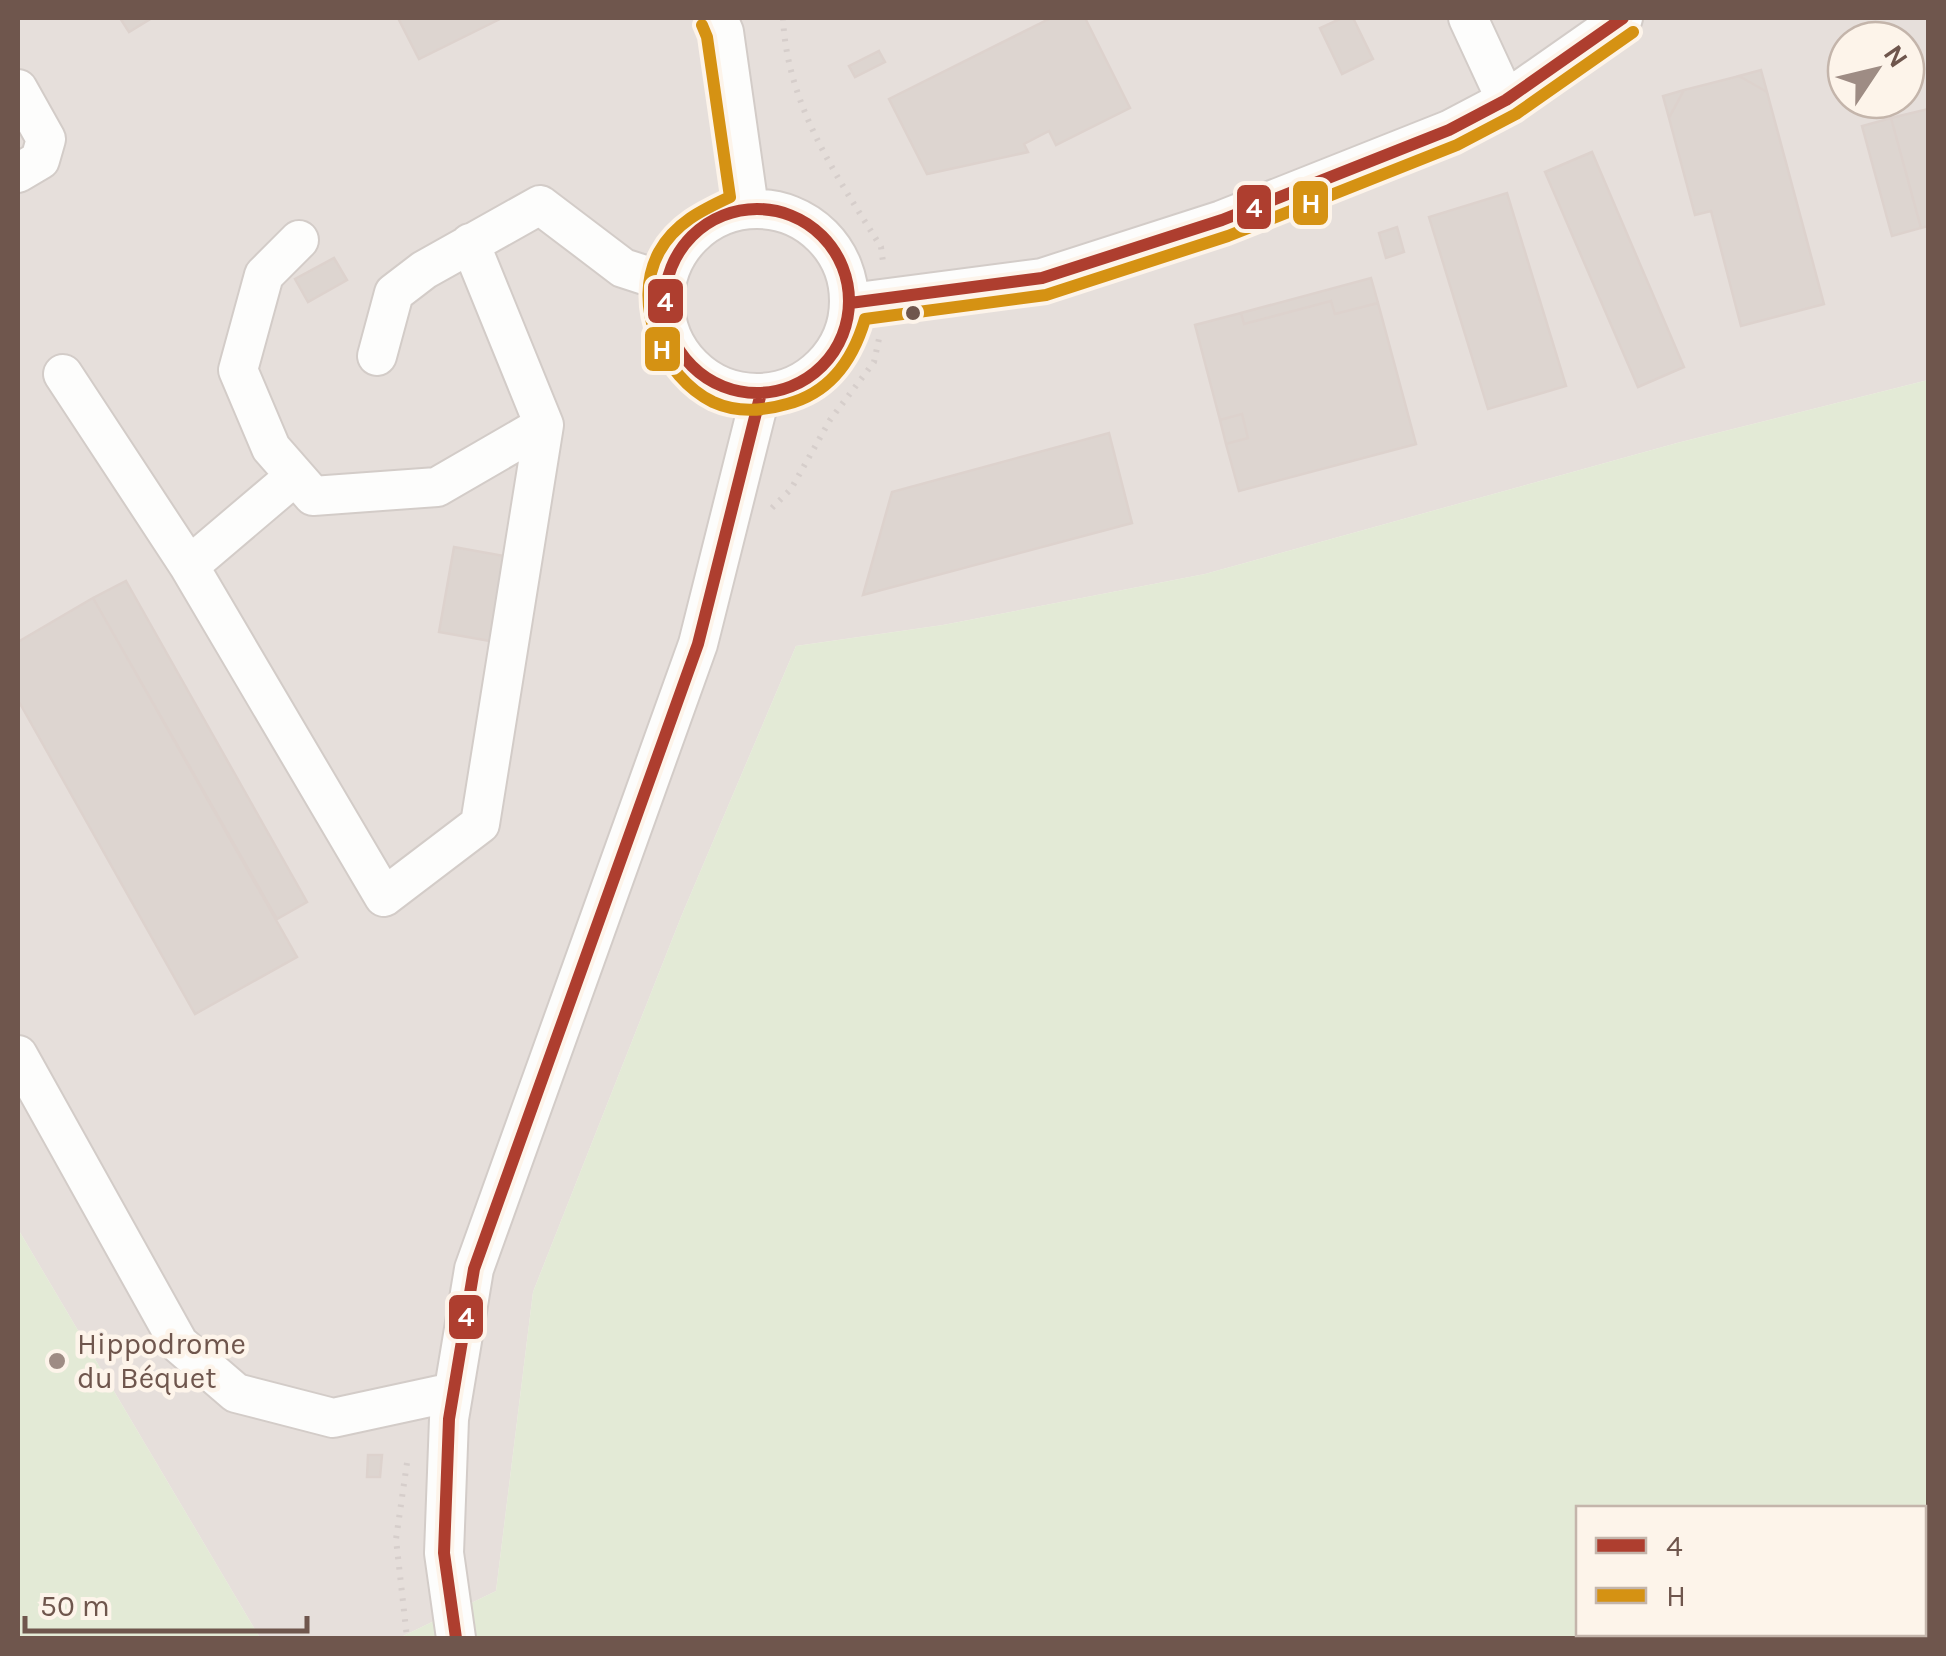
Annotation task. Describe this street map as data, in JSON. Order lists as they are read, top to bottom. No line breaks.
{"places":["Hippodrome du Béquet"],"lines":["transit line 4","transit line H"],"legend":["4","H"],"scale_bar":"50 m","north":"top right"}
